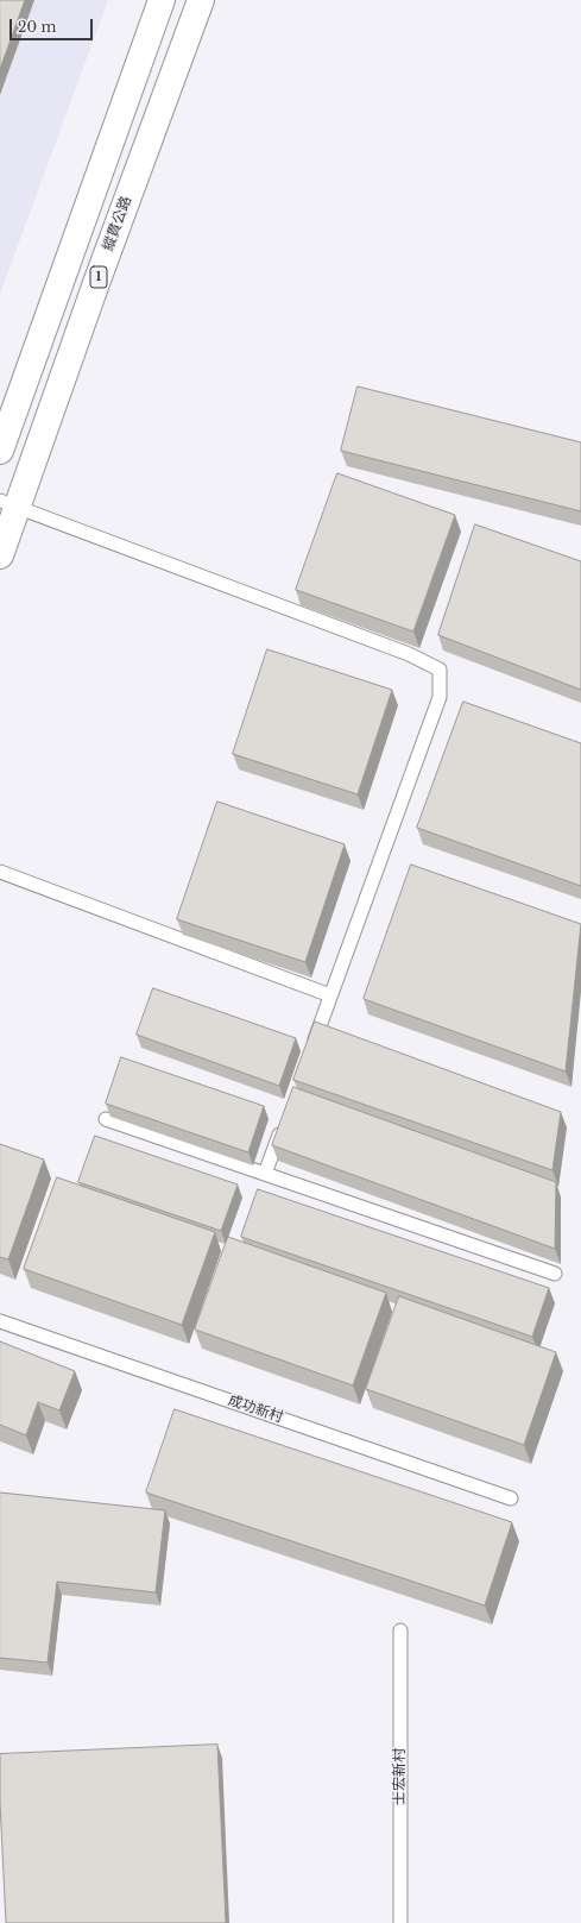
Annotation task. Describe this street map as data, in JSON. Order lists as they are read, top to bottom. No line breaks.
{"streets":{"main road":["縱貫公路","1"],"lane":["成功新村","士宏新村"]},"scale_bar":"20 m"}
